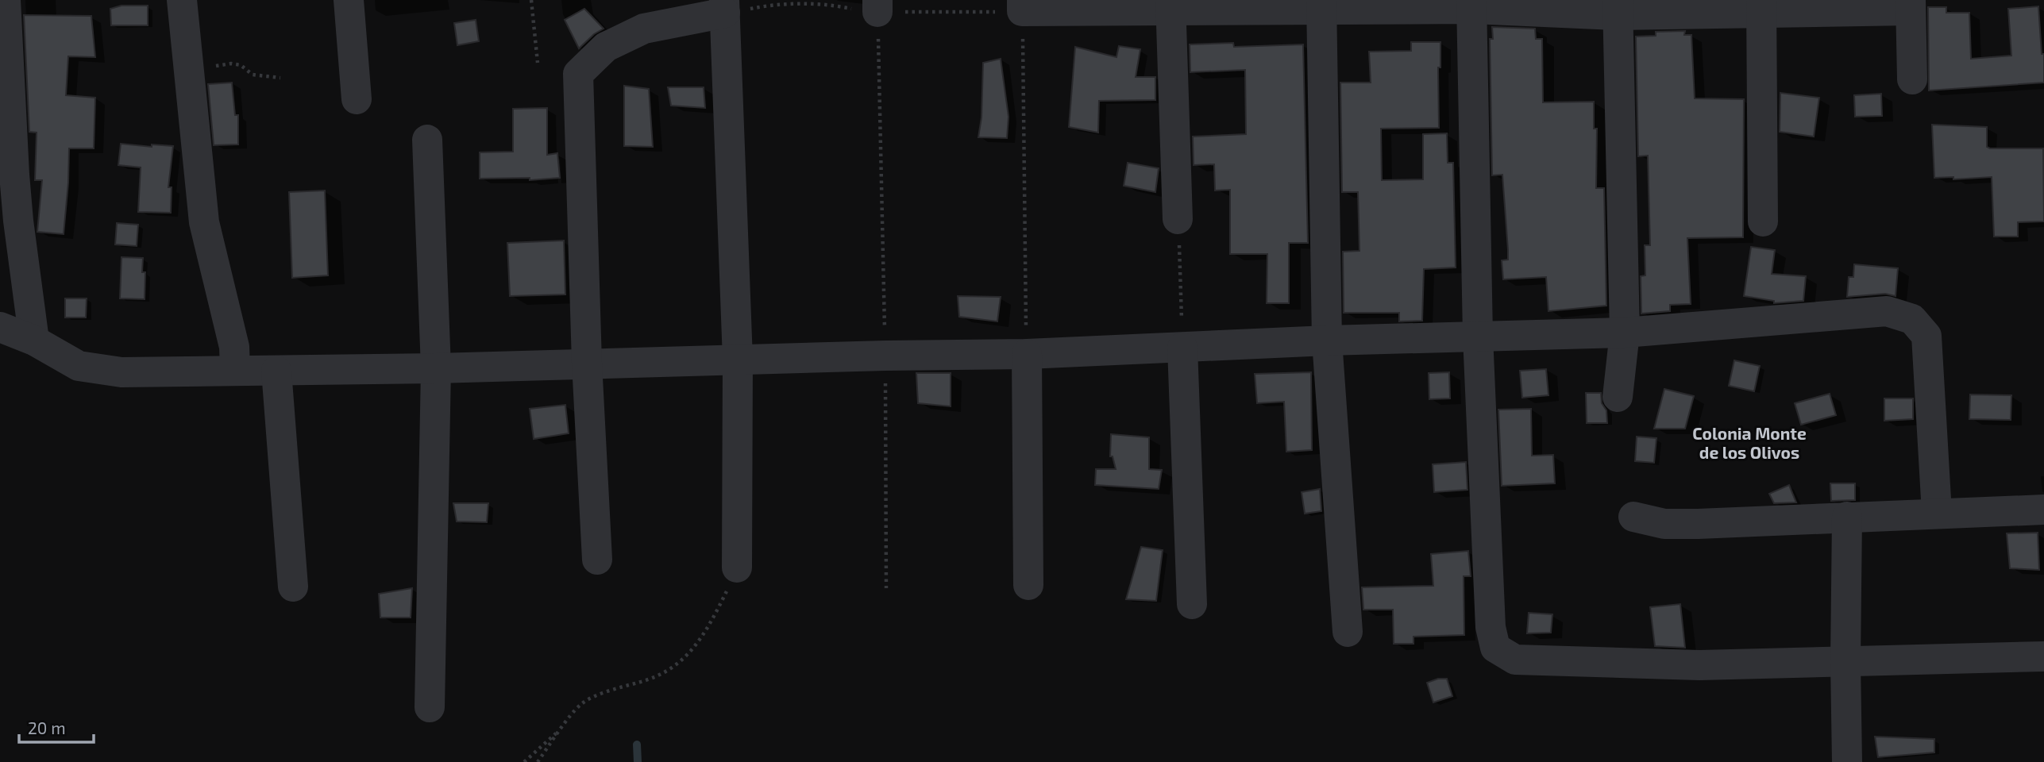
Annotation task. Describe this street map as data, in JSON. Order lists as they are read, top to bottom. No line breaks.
{"districts":["Colonia Monte de los Olivos"],"scale_bar":"20 m"}
